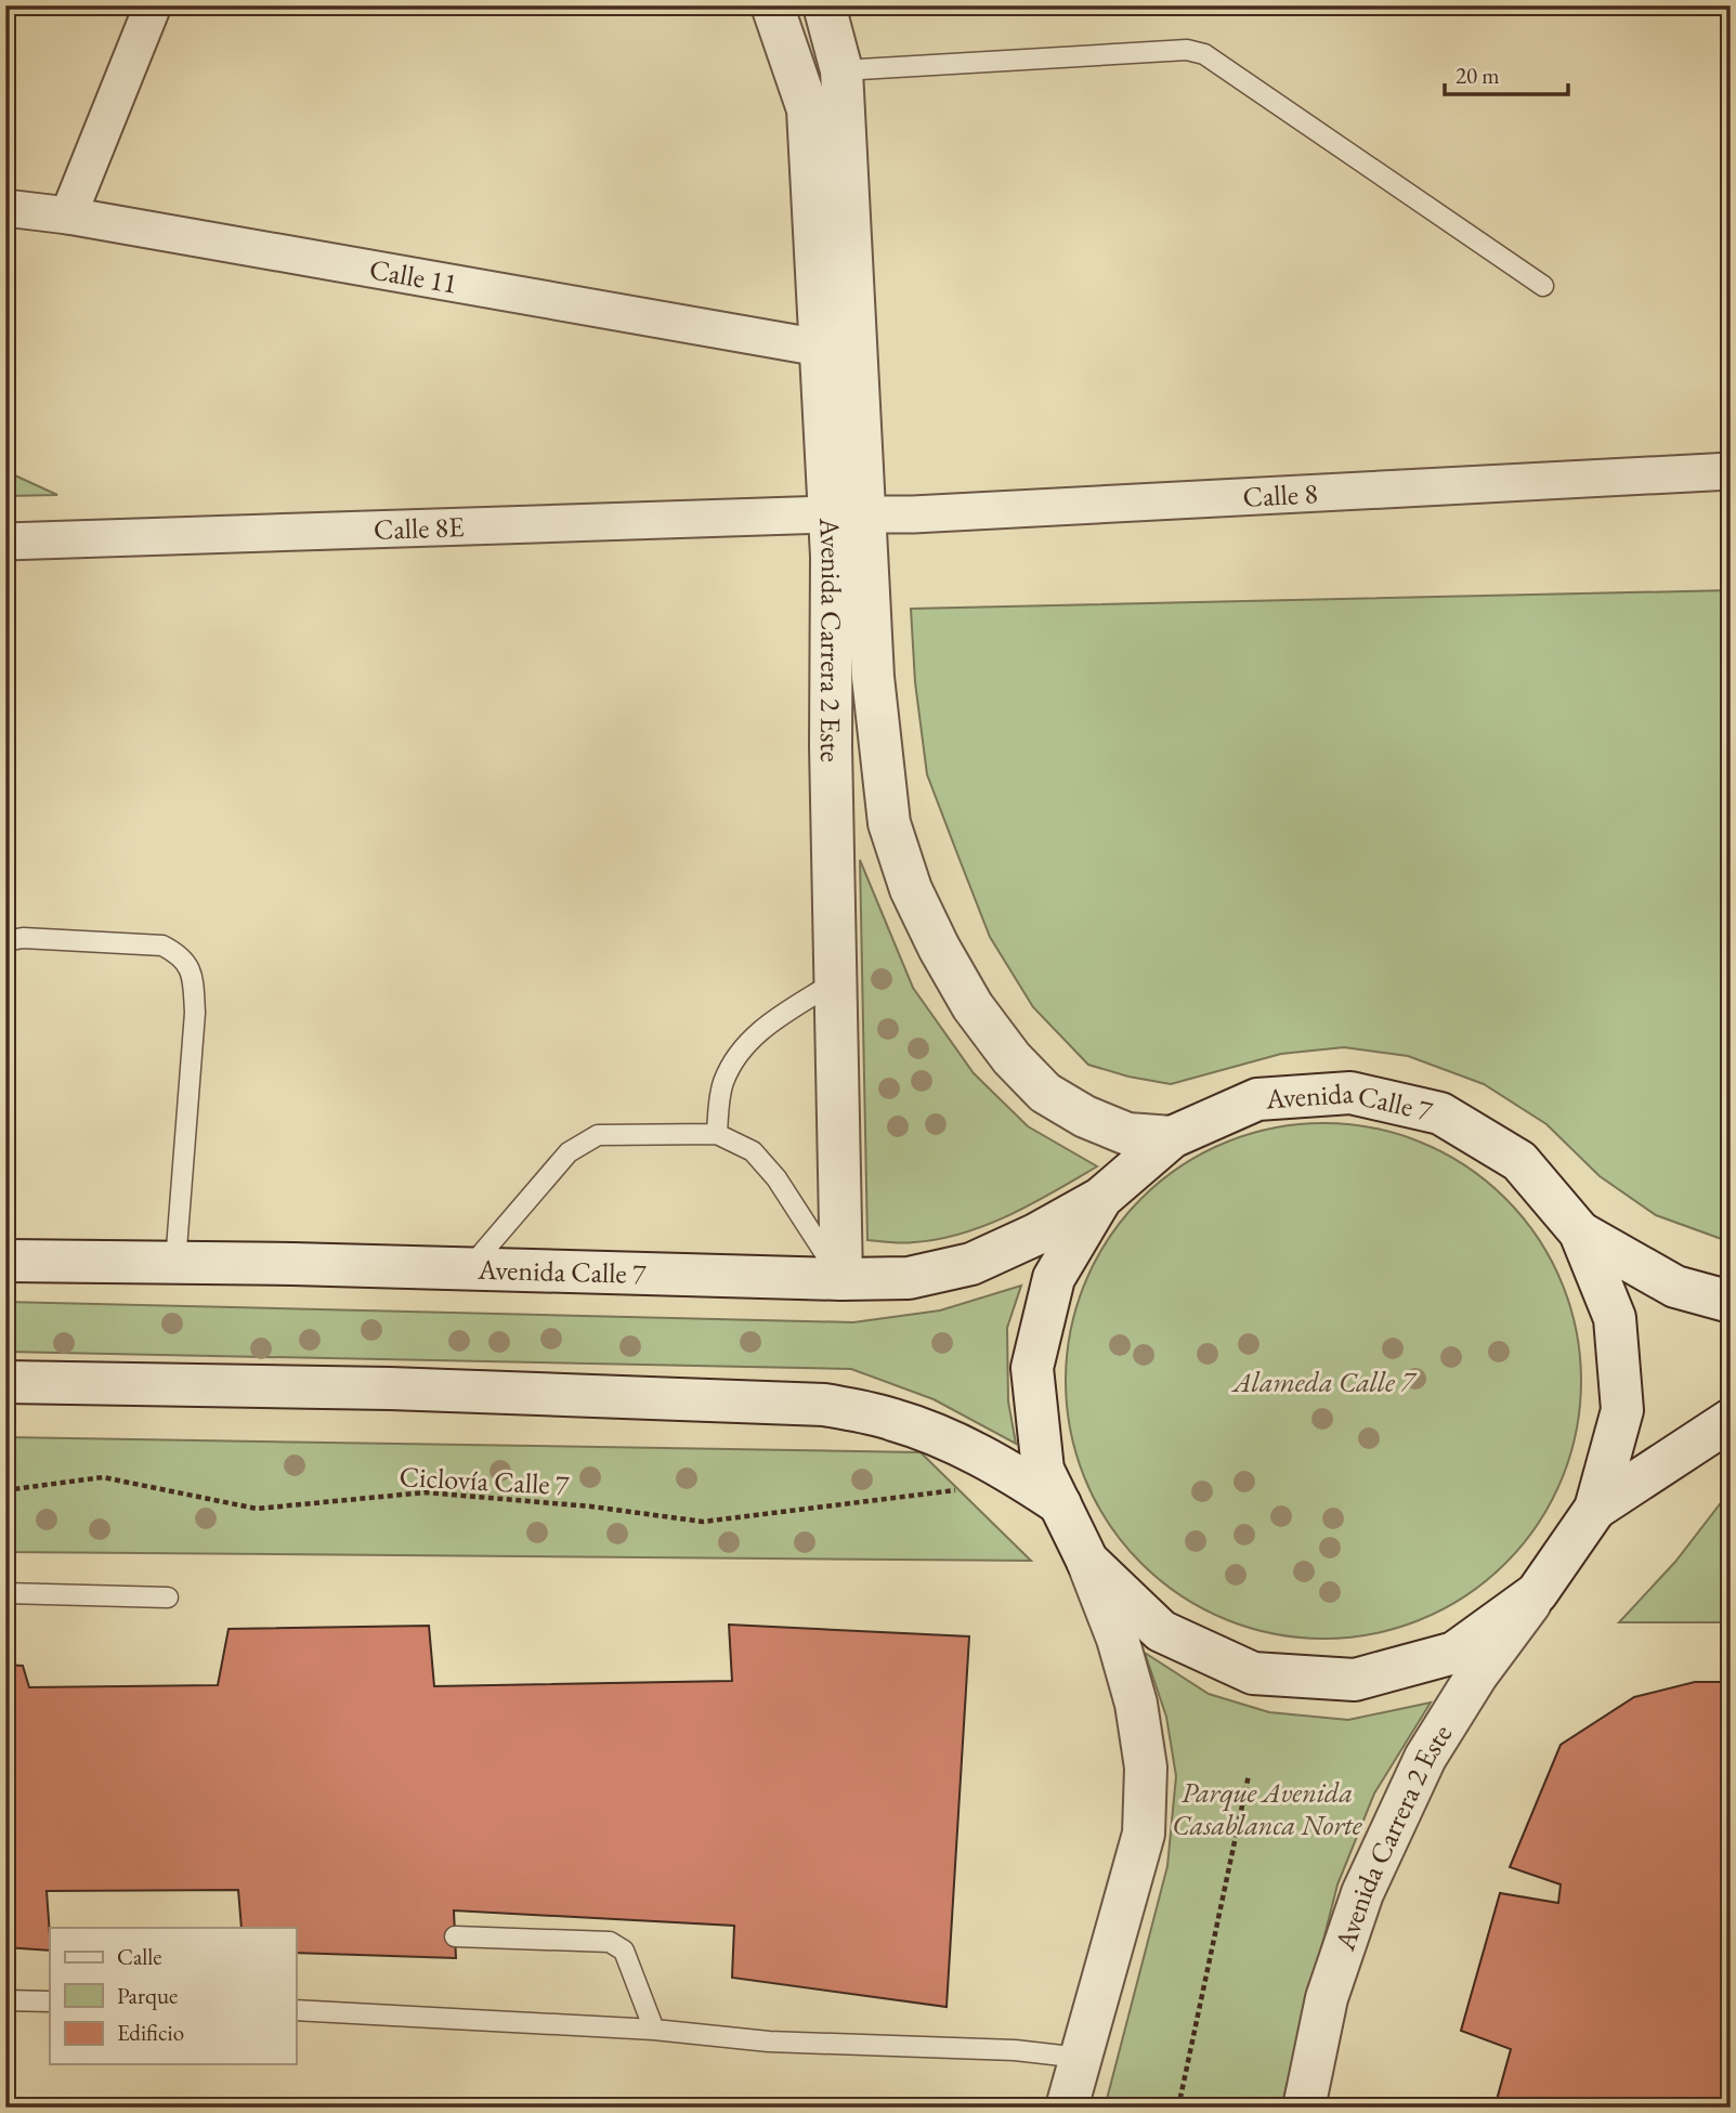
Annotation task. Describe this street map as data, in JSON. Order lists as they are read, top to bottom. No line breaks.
{"streets":{"main road":["Avenida Carrera 2 Este","Avenida Calle 7"],"street":["Calle 11","Calle 8","Calle 8E"],"path":["Ciclovía Calle 7"]},"crossings":[["Calle 11","Avenida Carrera 2 Este"],["Calle 8","Calle 8E"],["Calle 8","Avenida Carrera 2 Este"],["Calle 8E","Avenida Carrera 2 Este"],["Avenida Carrera 2 Este","Avenida Calle 7"]],"parks":["Alameda Calle 7","Parque Avenida Casablanca Norte"],"legend":["Calle","Parque","Edificio"],"scale_bar":"20 m"}
